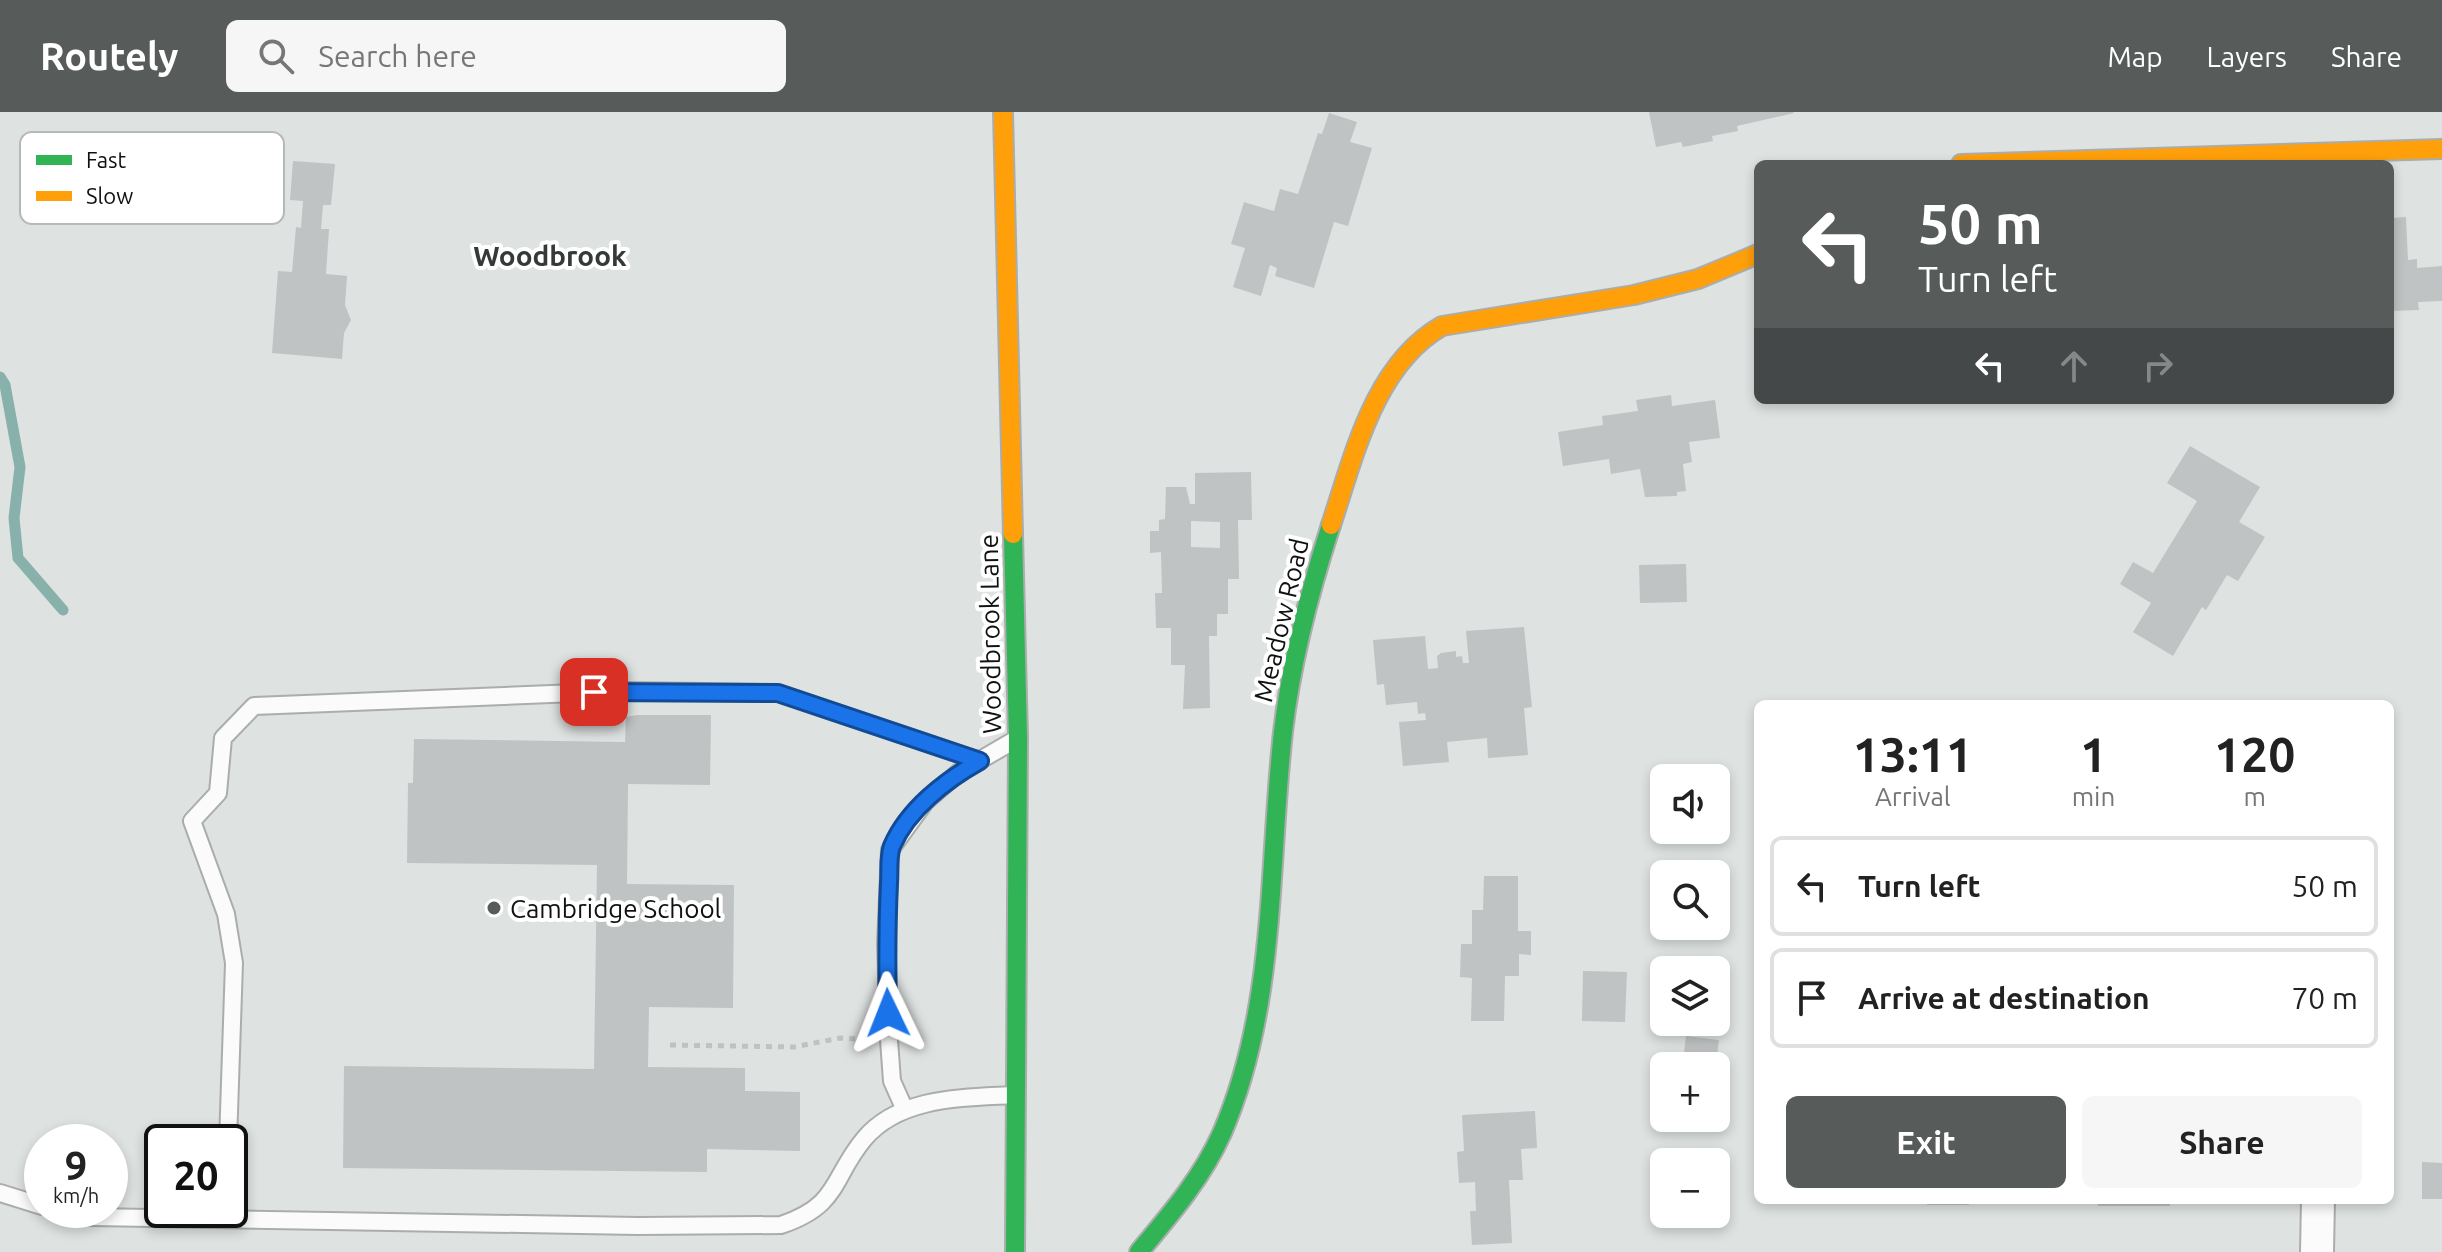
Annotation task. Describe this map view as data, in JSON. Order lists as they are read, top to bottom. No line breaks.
{"streets":{"street":["Meadow Road","Woodbrook Lane"]},"districts":["Woodbrook"],"places":["Cambridge School"],"legend":["Fast","Slow"],"page":{"header":"Routely","search":"Search here","nav":["Map","Layers","Share"],"turn":["50 m","Turn left"],"eta":["13:11","Arrival","1","min","120","m"],"map_buttons":["+","−"],"list":[{"name":"Turn left","value":"50 m"},{"name":"Arrive at destination","value":"70 m"}],"buttons":["Exit","Share"],"speed":"9 km/h","limit":"20"}}
